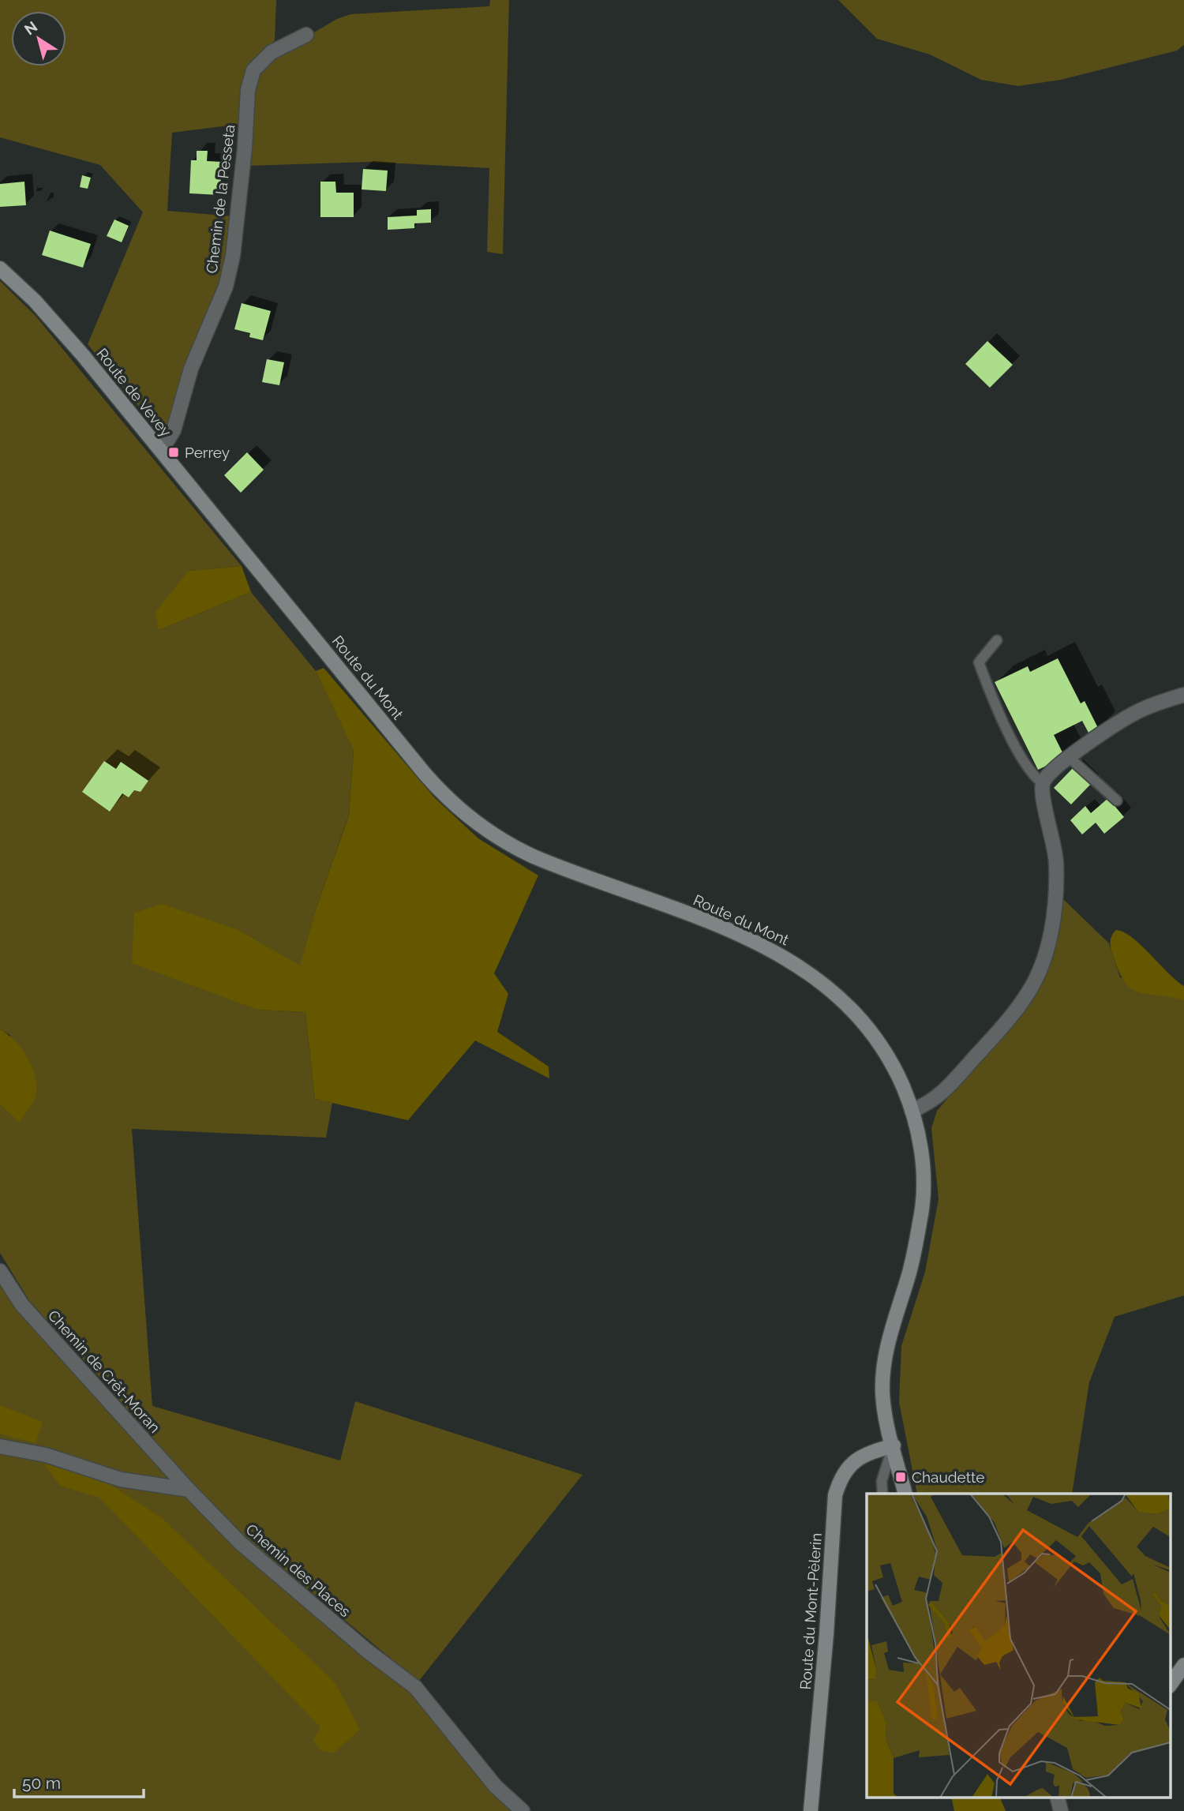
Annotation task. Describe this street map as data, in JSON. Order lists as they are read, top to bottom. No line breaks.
{"streets":{"main road":["Route de Vevey","Route du Mont","Route du Mont-Pèlerin"],"street":["Chemin de la Pesseta","Chemin de Crêt-Moran","Chemin des Places"]},"crossings":[["Chemin de la Pesseta","Route de Vevey"],["Route de Vevey","Route du Mont"],["Route du Mont","Route du Mont-Pèlerin"],["Chemin de Crêt-Moran","Chemin des Places"]],"places":{"transit":["Perrey","Chaudette"]},"scale_bar":"50 m","north":"top left"}
